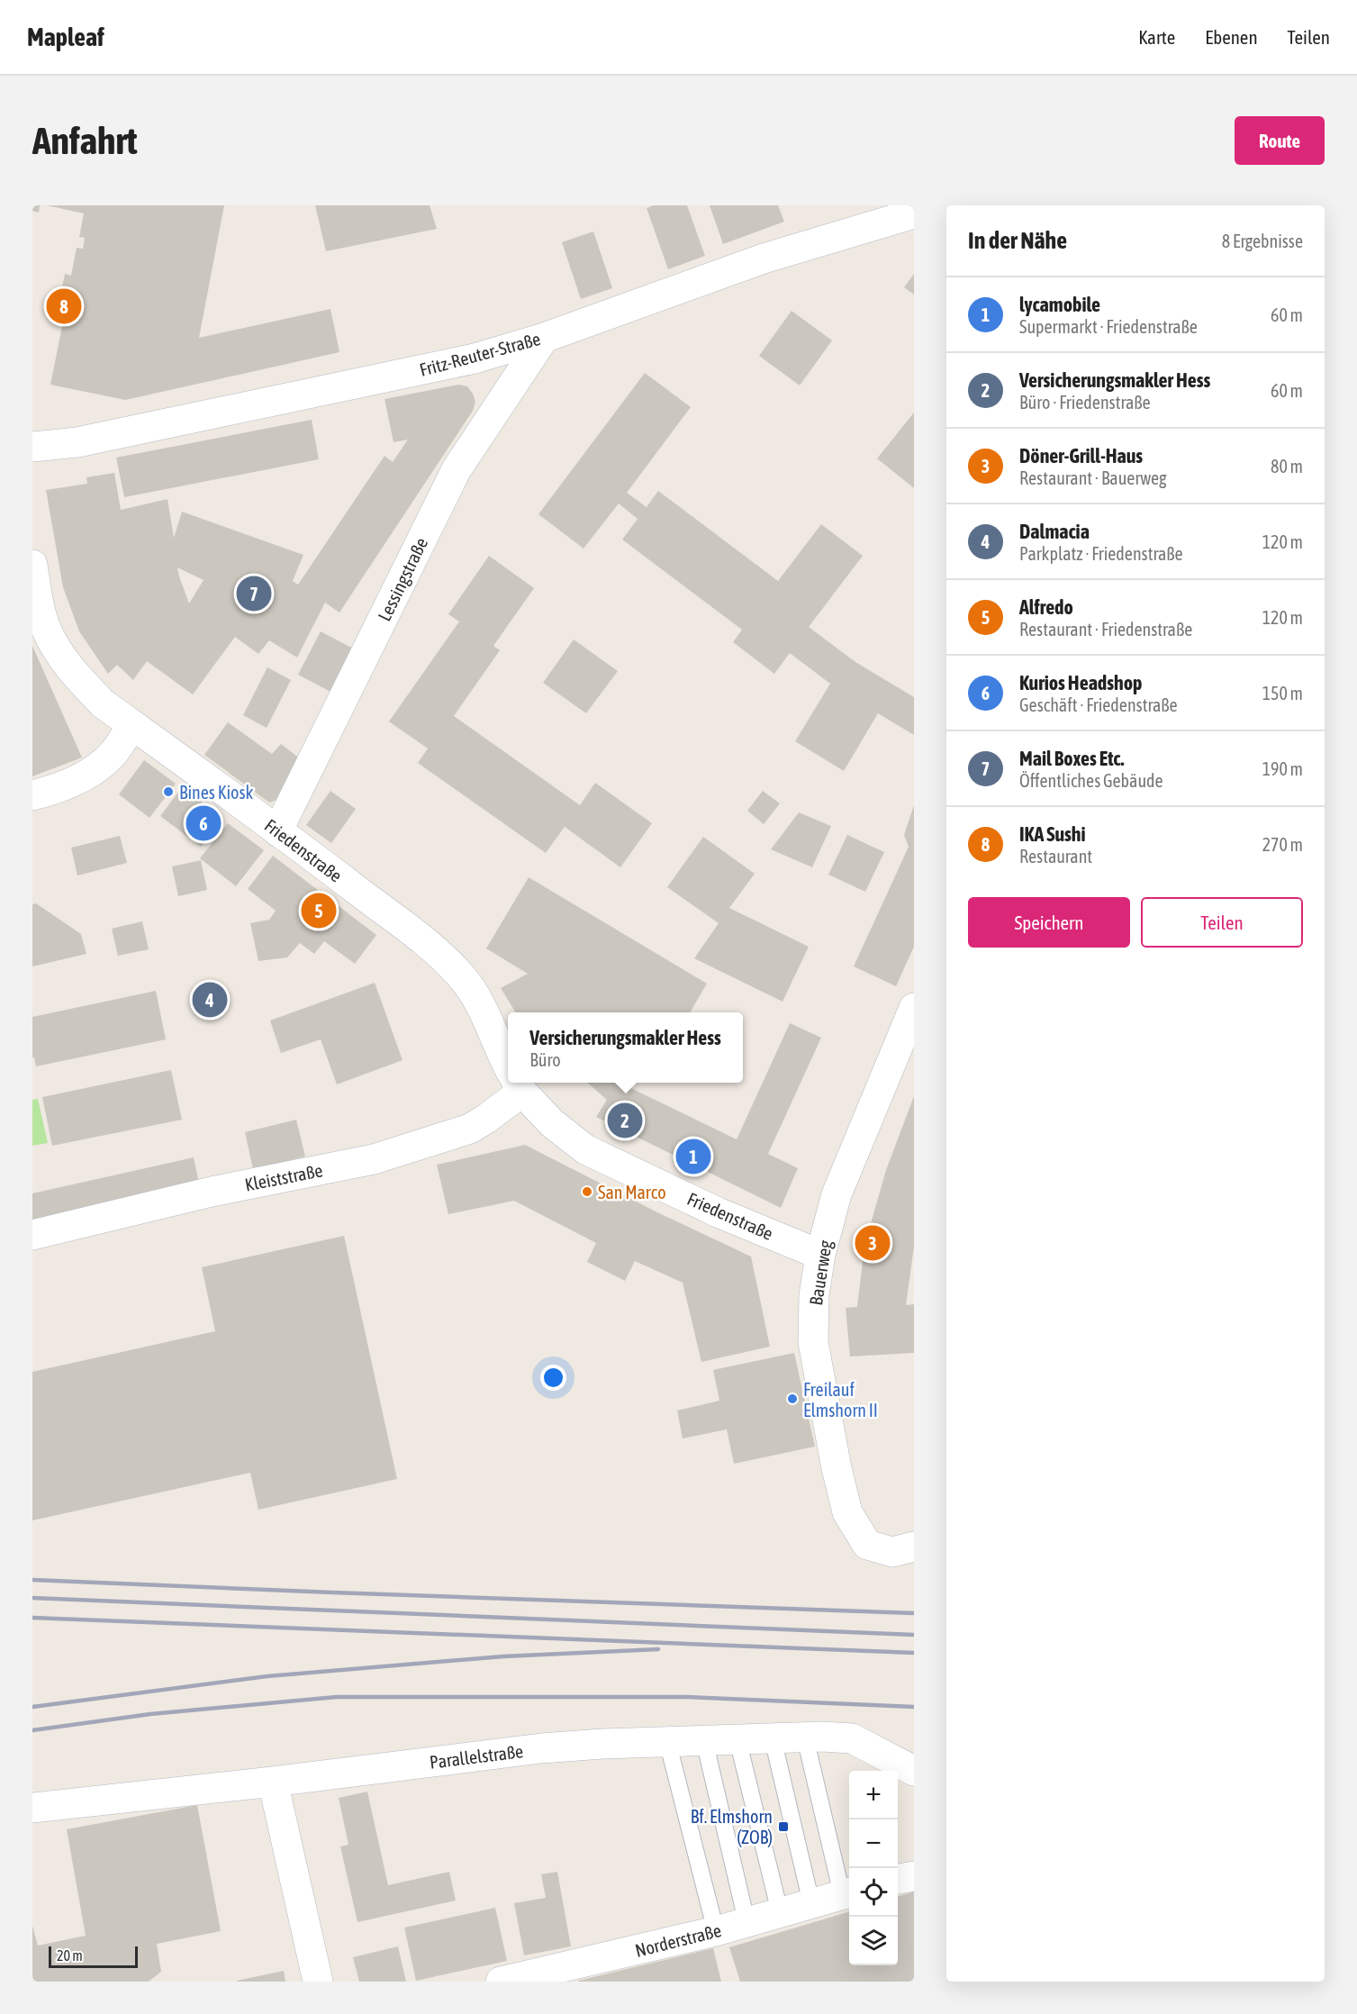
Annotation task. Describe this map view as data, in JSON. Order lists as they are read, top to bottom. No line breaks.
{"streets":{"street":["Fritz-Reuter-Straße","Lessingstraße","Friedenstraße","Kleiststraße","Bauerweg","Parallelstraße","Norderstraße"]},"crossings":[["Fritz-Reuter-Straße","Lessingstraße"],["Lessingstraße","Friedenstraße"],["Friedenstraße","Bauerweg"]],"places":{"other":["Bines Kiosk","San Marco","Freilauf Elmshorn II"],"transit":["Bf. Elmshorn (ZOB)"]},"scale_bar":"20 m","page":{"header":"Mapleaf","nav":["Karte","Ebenen","Teilen"],"buttons":["Route",["Speichern","Teilen"]],"title":"Anfahrt","heading":["In der Nähe","8 Ergebnisse"],"list":[{"mark":"1","name":"lycamobile","note":"Supermarkt · Friedenstraße","value":"60 m"},{"mark":"2","name":"Versicherungsmakler Hess","note":"Büro · Friedenstraße","value":"60 m"},{"mark":"3","name":"Döner-Grill-Haus","note":"Restaurant · Bauerweg","value":"80 m"},{"mark":"4","name":"Dalmacia","note":"Parkplatz · Friedenstraße","value":"120 m"},{"mark":"5","name":"Alfredo","note":"Restaurant · Friedenstraße","value":"120 m"},{"mark":"6","name":"Kurios Headshop","note":"Geschäft · Friedenstraße","value":"150 m"},{"mark":"7","name":"Mail Boxes Etc.","note":"Öffentliches Gebäude","value":"190 m"},{"mark":"8","name":"IKA Sushi","note":"Restaurant","value":"270 m"}],"pins":["8","7","6","5","4","2","1","3"],"popup":["Versicherungsmakler Hess","Büro"],"map_buttons":["+","−"],"scale":"20 m"}}
